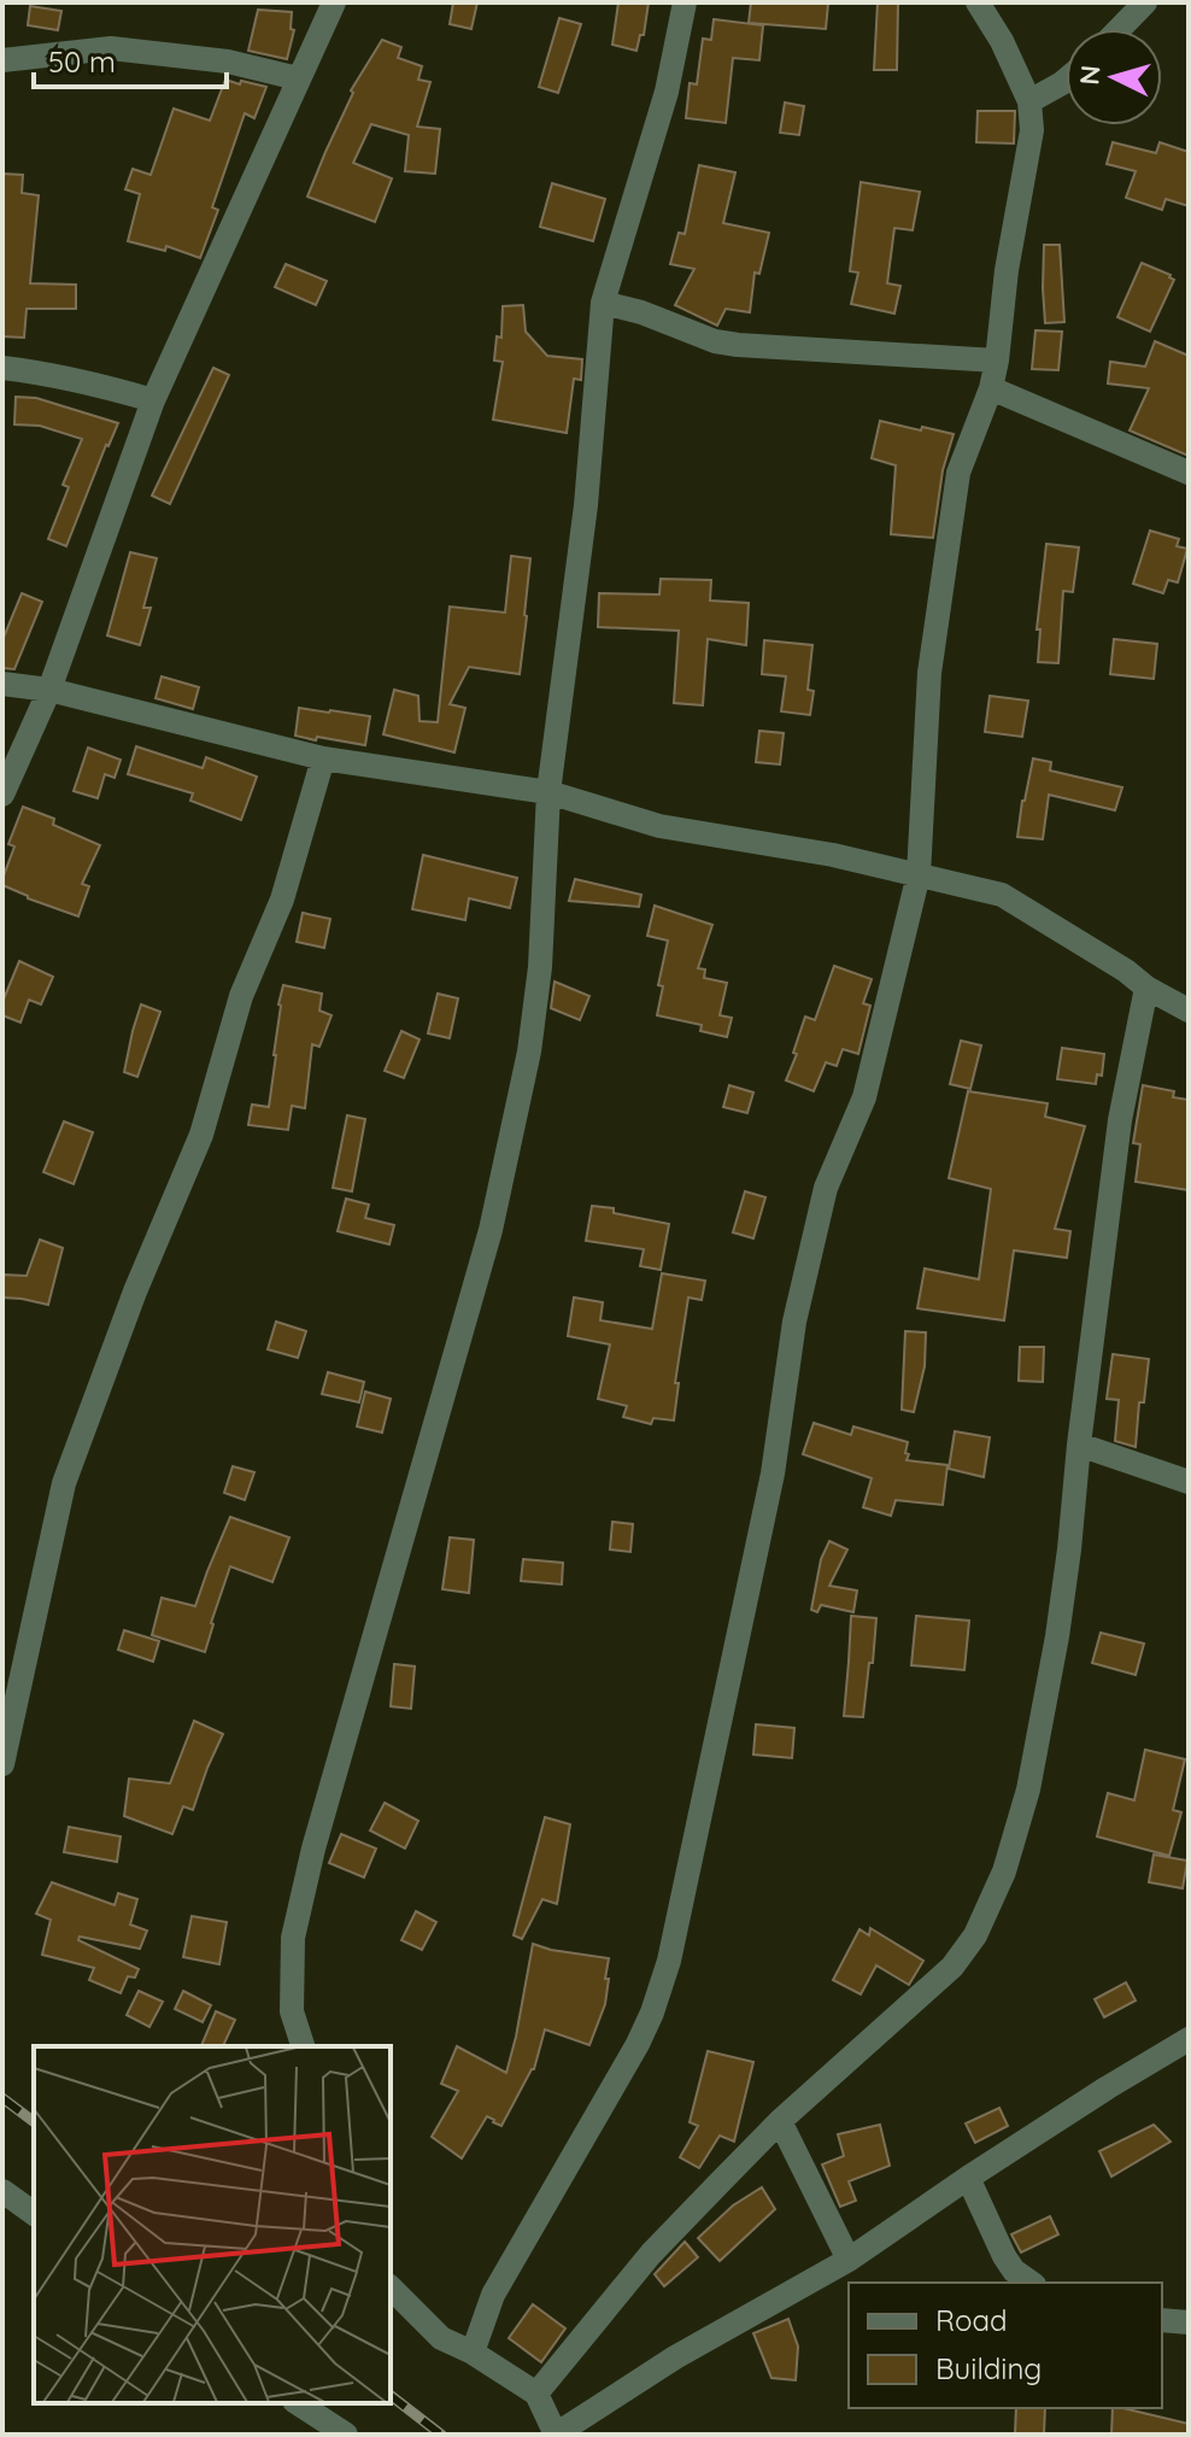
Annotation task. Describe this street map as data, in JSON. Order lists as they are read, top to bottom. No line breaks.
{"legend":["Road","Building"],"scale_bar":"50 m","north":"left"}
